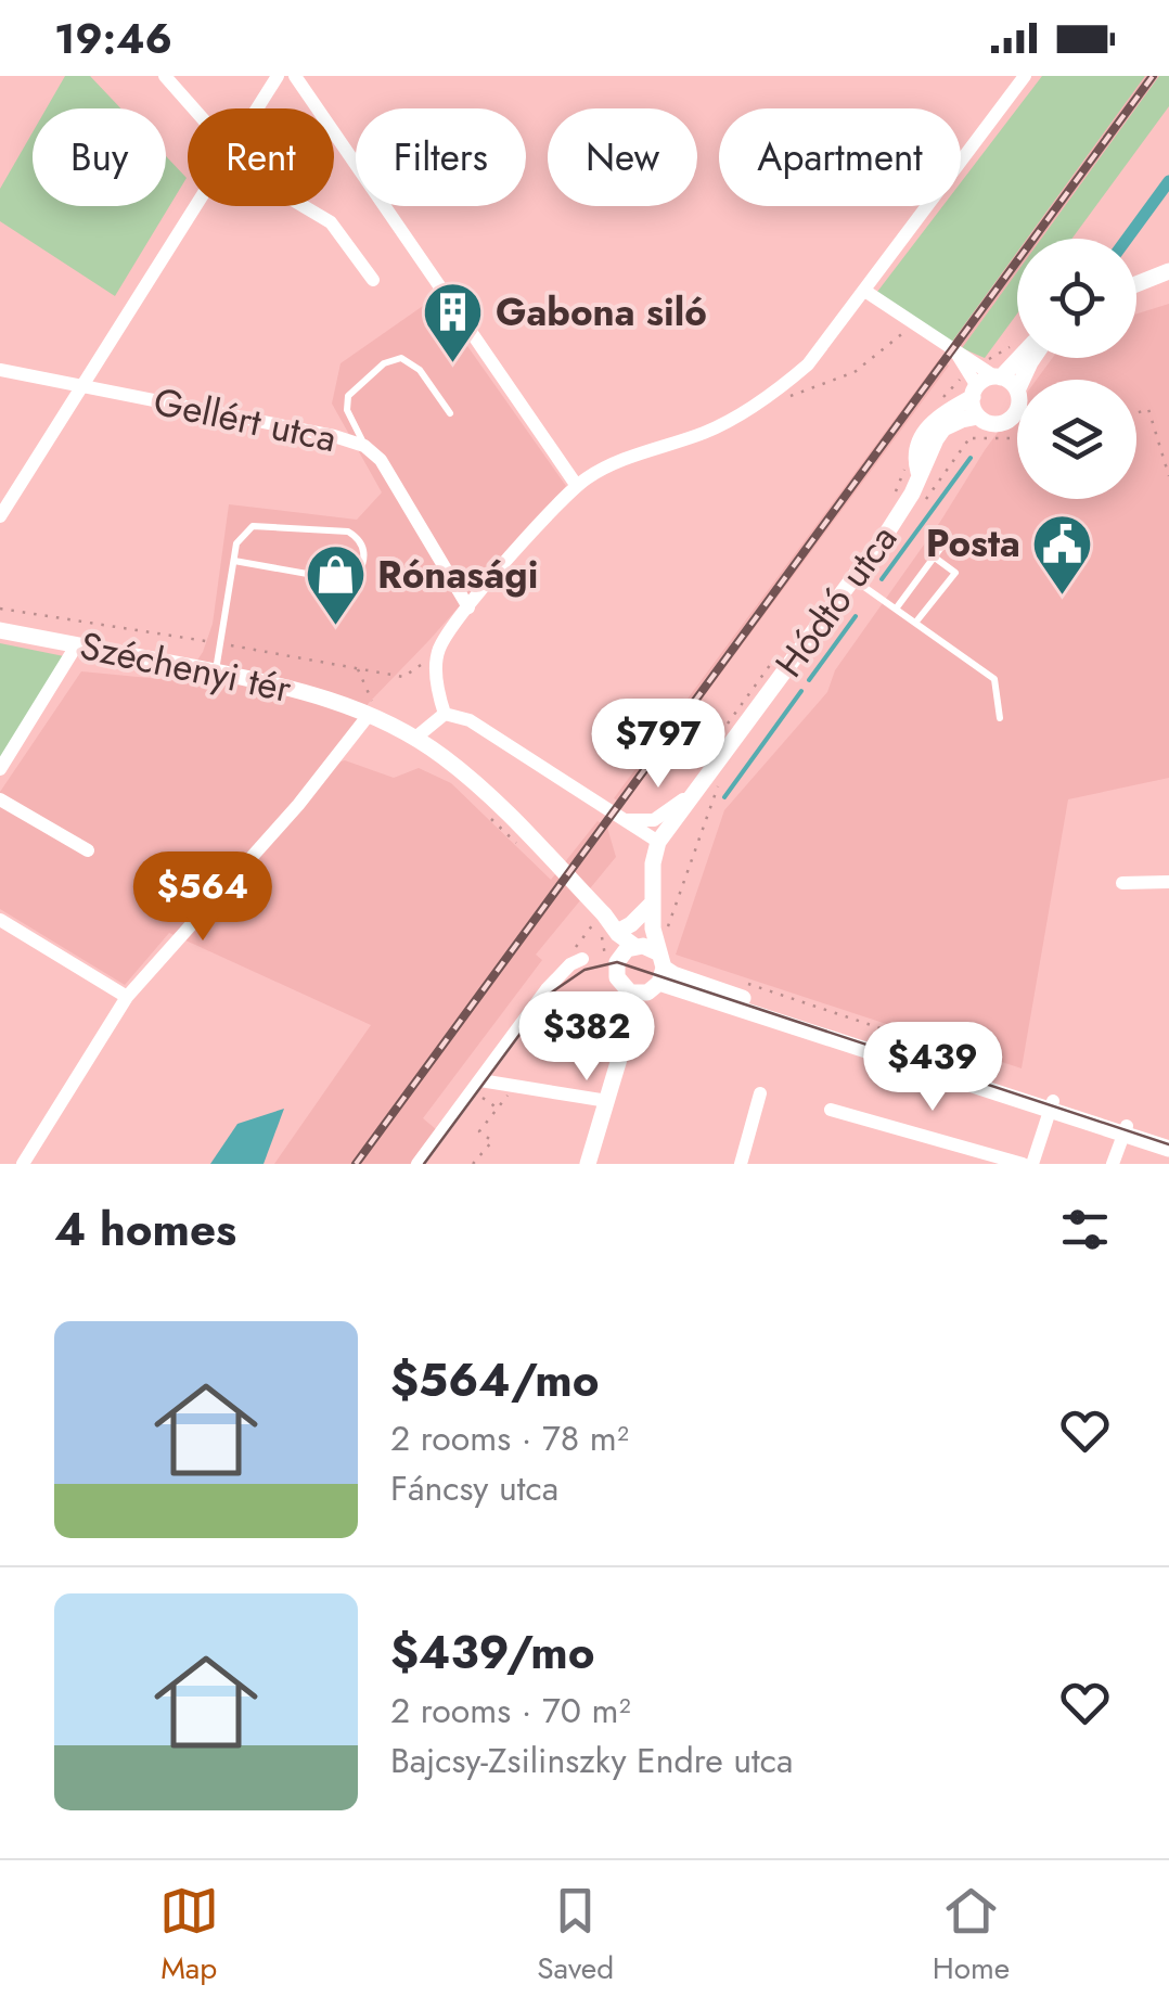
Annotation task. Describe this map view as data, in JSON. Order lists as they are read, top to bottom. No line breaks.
{"streets":{"street":["Gellért utca","Hódtó utca","Széchenyi tér"]},"places":{"building":["Gabona siló"],"public building":["Posta"],"shop":["Rónasági"]},"page":{"status":"19:46","chip":["Buy","Rent","Filters","New","Apartment"],"price":["$797","$564","$382","$439"],"heading":"4 homes","list":[{"name":"$564/mo","note":"2 rooms · 78 m² · Fáncsy utca"},{"name":"$439/mo","note":"2 rooms · 70 m² · Bajcsy-Zsilinszky Endre utca"}],"tabs":["Map","Saved","Home"]}}
